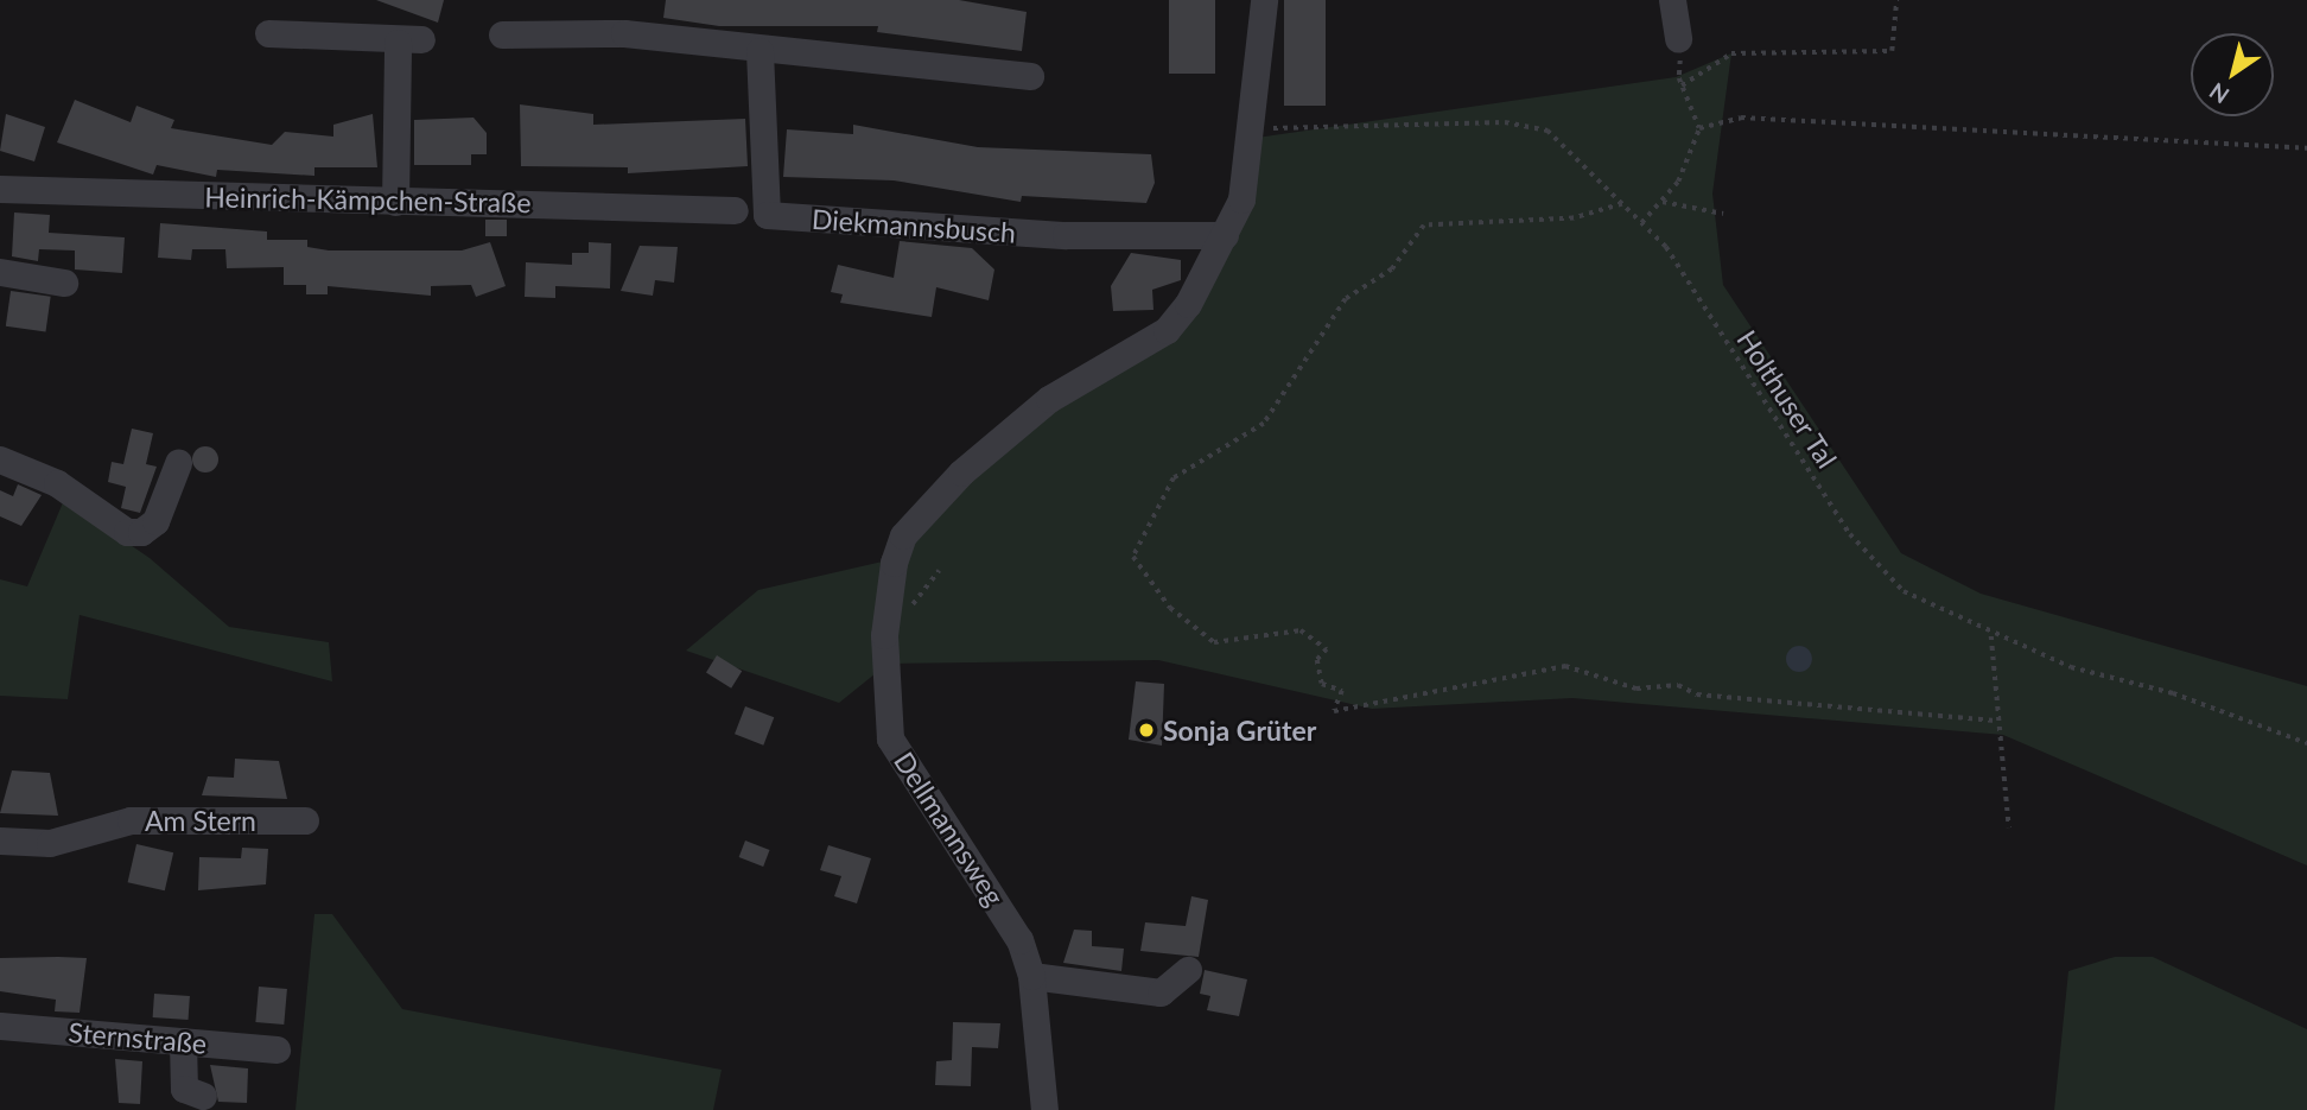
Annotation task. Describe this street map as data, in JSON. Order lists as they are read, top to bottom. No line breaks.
{"streets":{"street":["Heinrich-Kämpchen-Straße","Diekmannsbusch","Am Stern","Dellmannsweg","Sternstraße"],"path":["Holthuser Tal"]},"crossings":[["Diekmannsbusch","Dellmannsweg"],["Holthuser Tal","Dellmannsweg"]],"places":["Sonja Grüter"],"north":"bottom left"}
